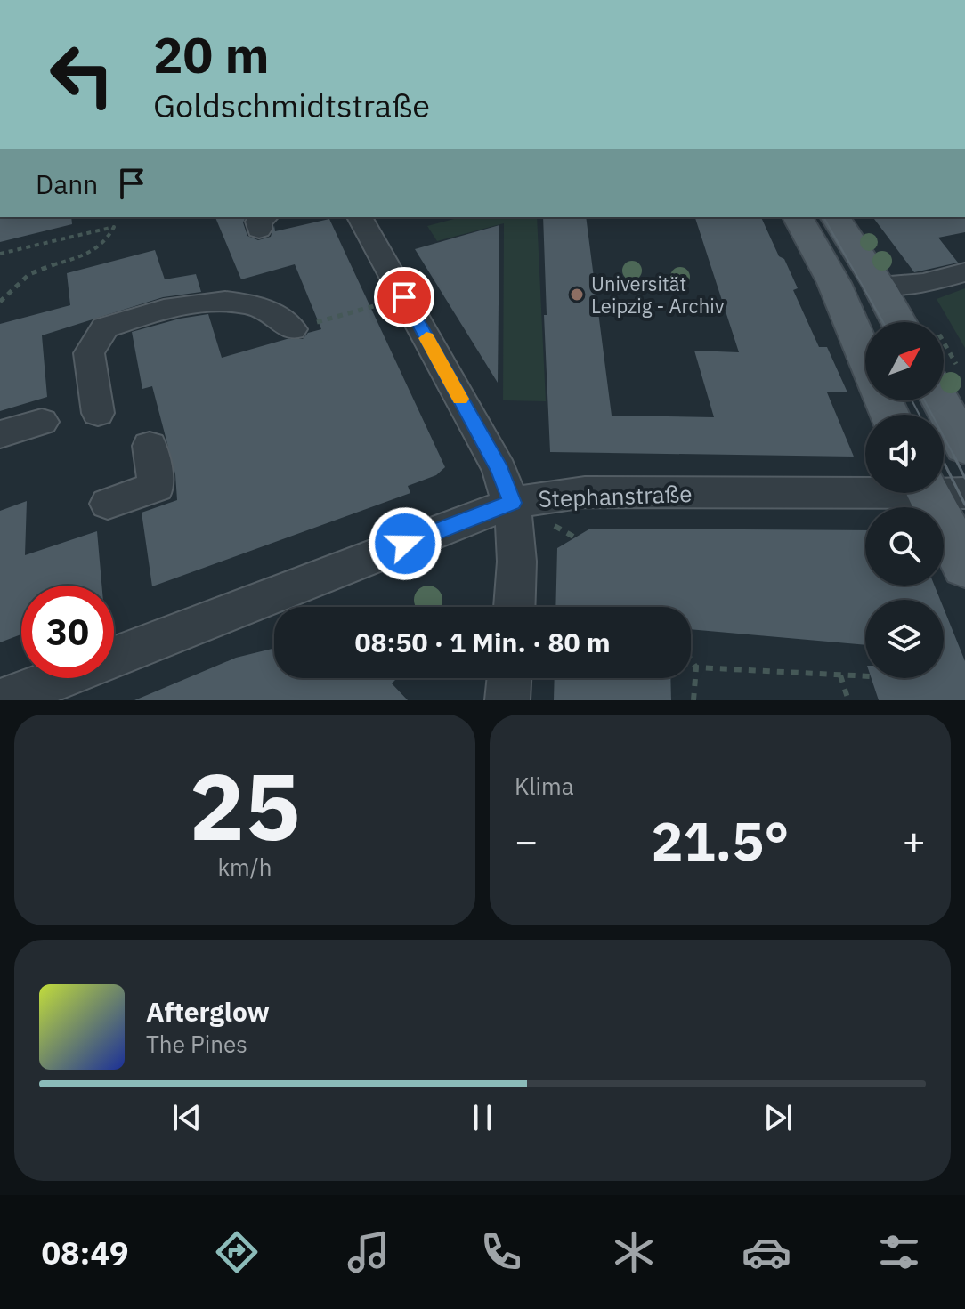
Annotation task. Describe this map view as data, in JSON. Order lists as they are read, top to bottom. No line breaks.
{"streets":{"street":["Stephanstraße"]},"places":["Universität Leipzig - Archiv"],"north":"top right","page":{"turn":["20 m","Goldschmidtstraße"],"then":"Dann","limit":"30","trip":"08:50 · 1 Min. · 80 m","tile":[["25","km/h"],"Klima"],"heat":["−","21.5°","+"],"song":["Afterglow","The Pines"],"tabs":"08:49"}}
